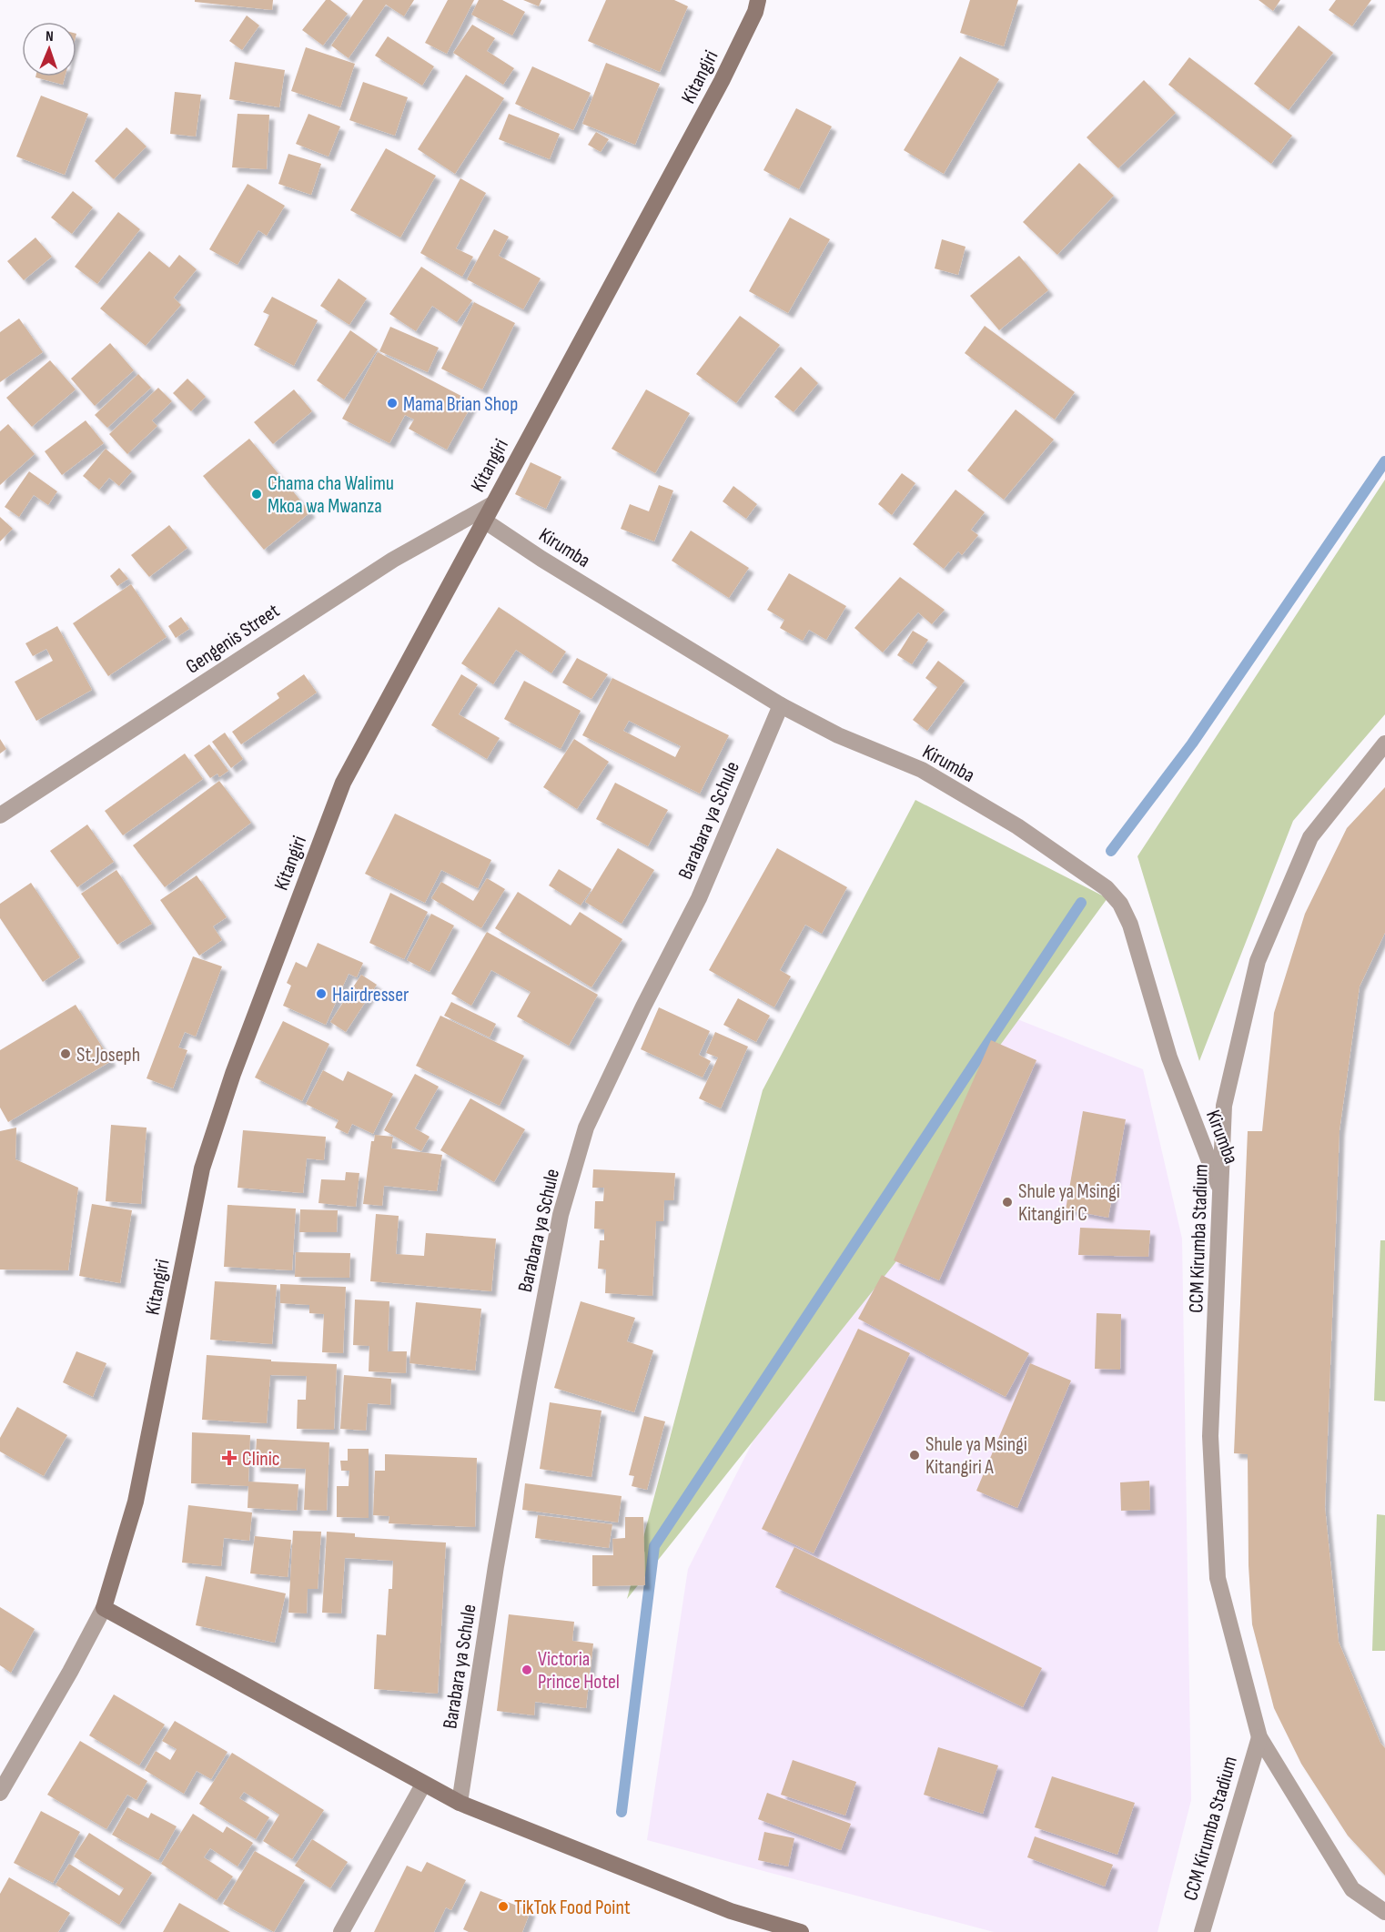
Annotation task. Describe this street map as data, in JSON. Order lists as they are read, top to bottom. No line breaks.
{"streets":{"main road":["Kitangiri"],"street":["Kirumba","Gengenis Street","Barabara ya Schule","CCM Kirumba Stadium"]},"crossings":[["Kitangiri","Kirumba"],["Kitangiri","Gengenis Street"],["Kirumba","Barabara ya Schule"],["Kirumba","CCM Kirumba Stadium"]],"places":{"other":["Mama Brian Shop","Chama cha Walimu Mkoa wa Mwanza","Hairdresser","St.Joseph","Shule ya Msingi Kitangiri C","Shule ya Msingi Kitangiri A","Victoria Prince Hotel","TikTok Food Point"],"health":["Clinic"]},"north":"top"}
